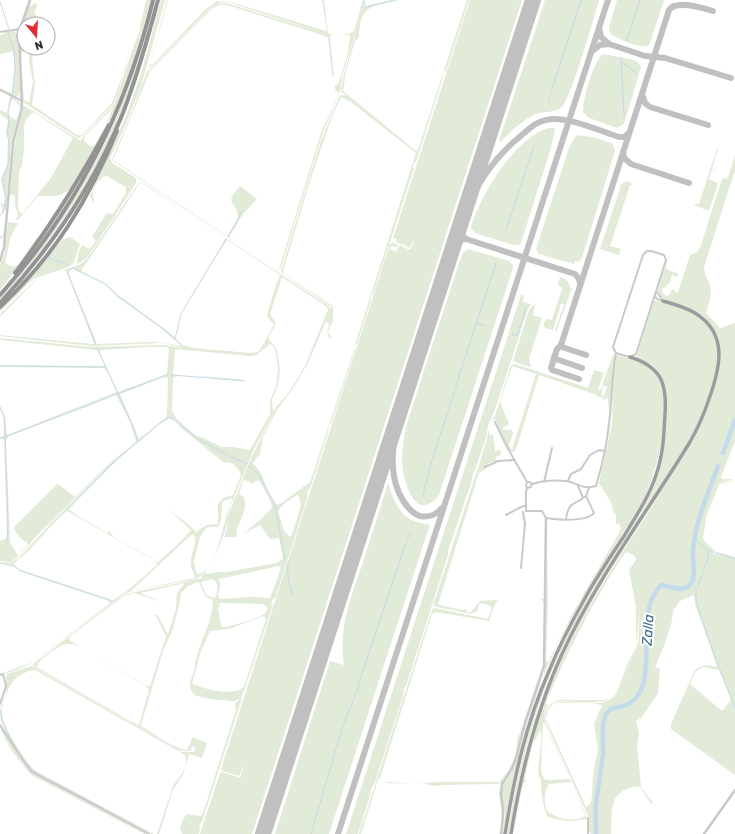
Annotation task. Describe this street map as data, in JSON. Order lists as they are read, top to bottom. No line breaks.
{"water":["Zalla"],"north":"bottom"}
